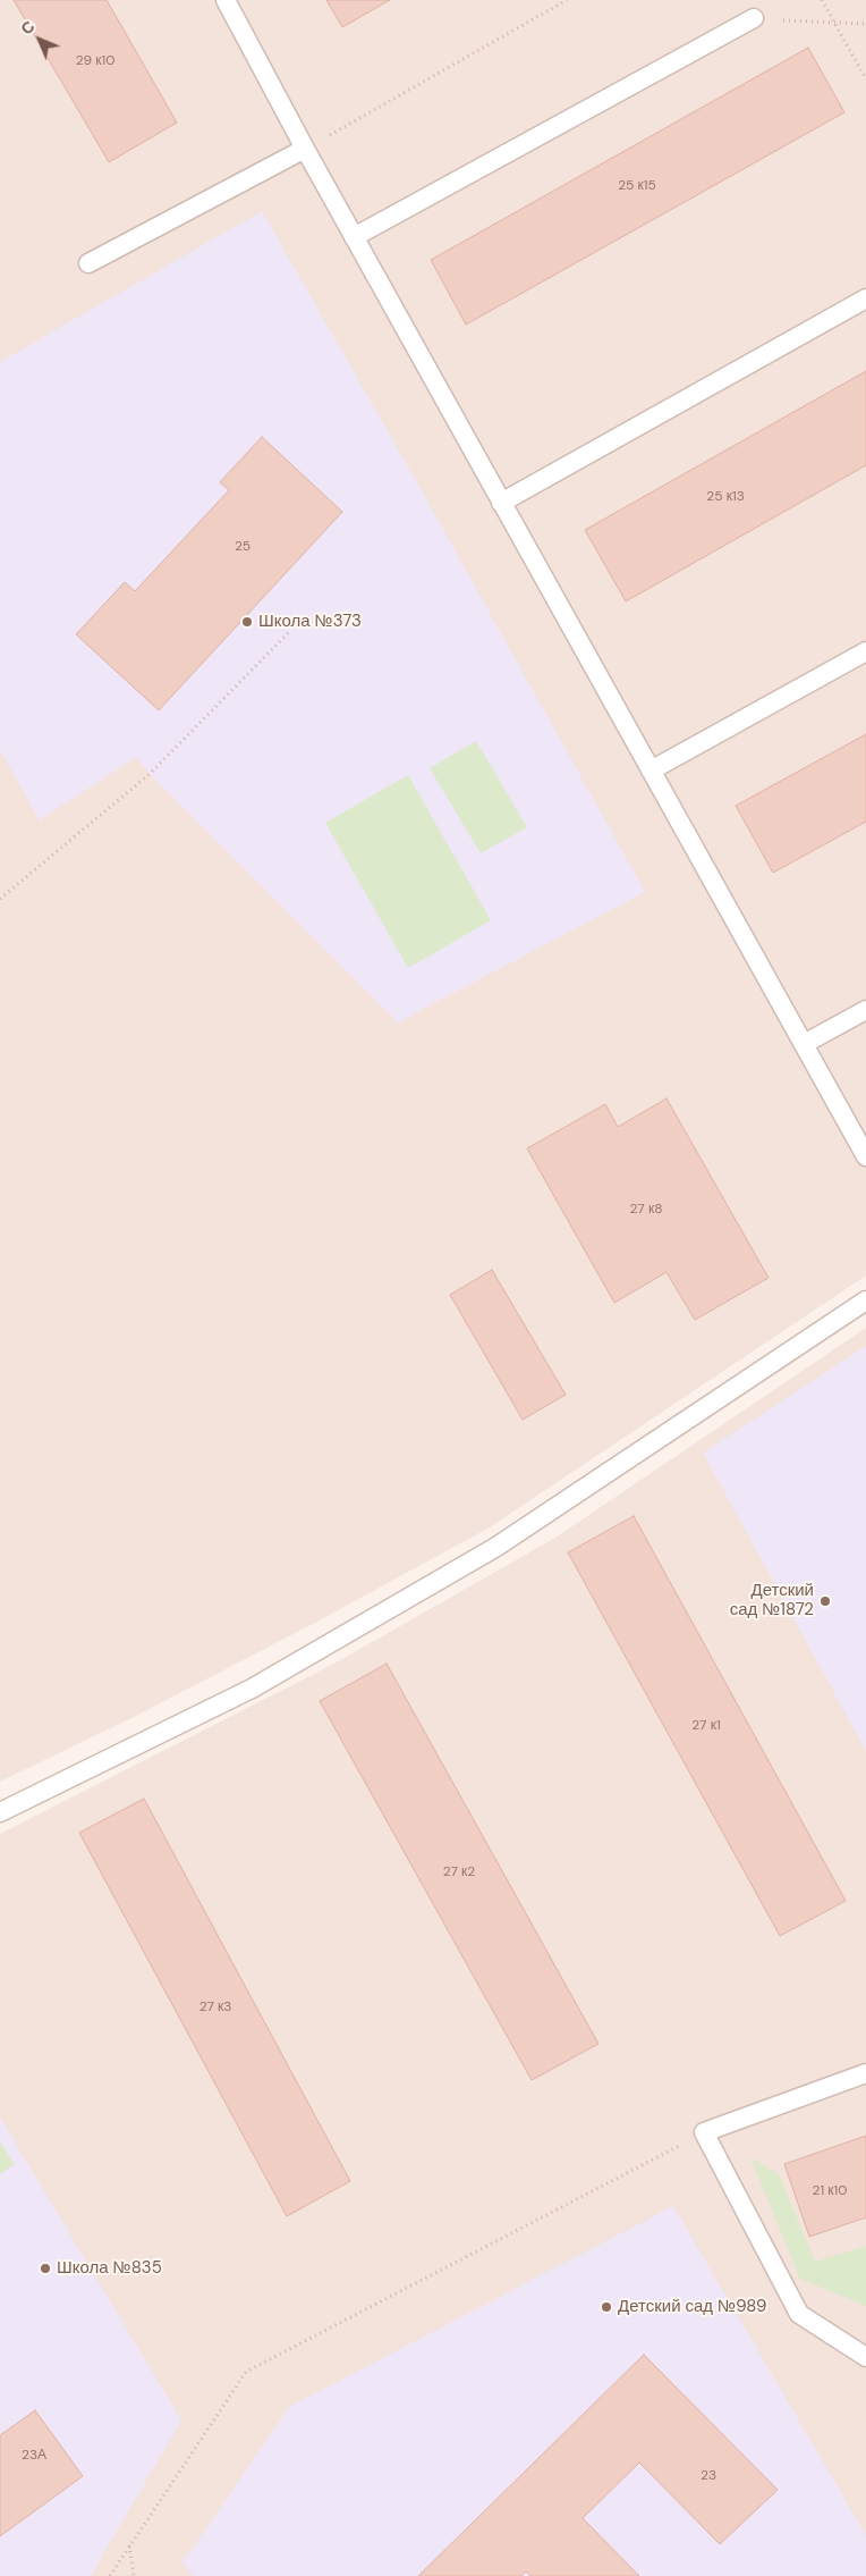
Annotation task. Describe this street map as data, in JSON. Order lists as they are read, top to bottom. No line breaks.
{"places":["Школа №373","Детский сад №1872","Школа №835","Детский сад №989"],"house_numbers":["29 к10","25 к15","25 к13","25","27 к8","27 к1","27 к2","27 к3","21 к10","23А","23"],"north":"top left"}
